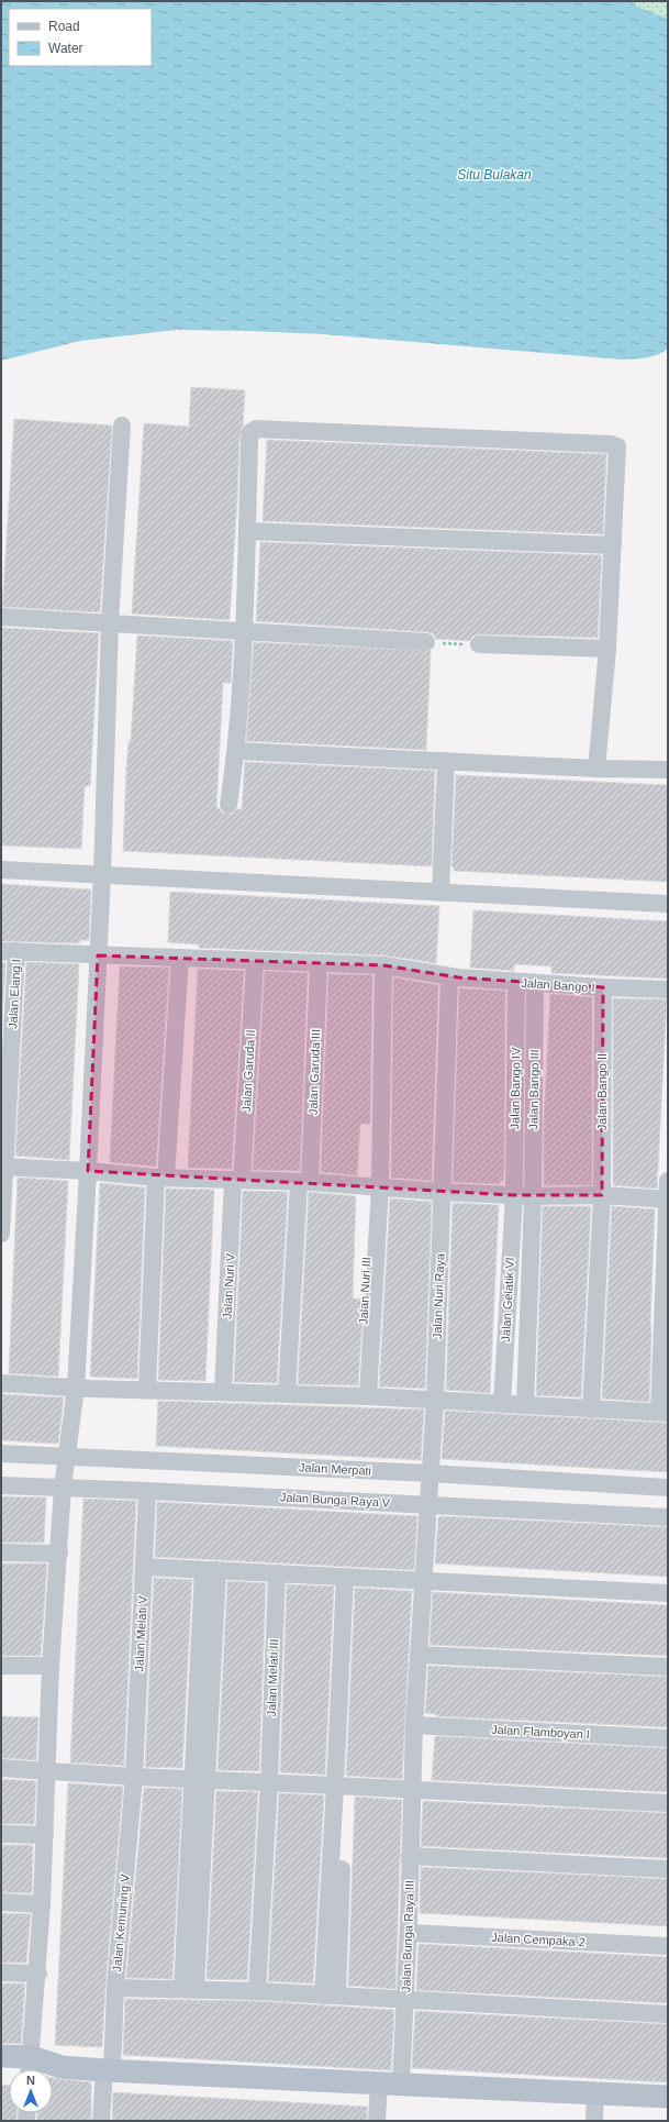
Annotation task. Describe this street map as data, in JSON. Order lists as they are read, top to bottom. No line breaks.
{"streets":{"street":["Jalan Bango I","Jalan Elang I","Jalan Garuda II","Jalan Garuda III","Jalan Bango IV","Jalan Bango III","Jalan Bango II","Jalan Nuri III","Jalan Nuri Raya","Jalan Gelatik VI","Jalan Merpati","Jalan Bunga Raya V","Jalan Melati V","Jalan Melati III","Jalan Flamboyan I","Jalan Kemuning V","Jalan Bunga Raya III","Jalan Cempaka 2"]},"crossings":[["Jalan Bango I","Jalan Elang I"],["Jalan Bango I","Jalan Garuda II"],["Jalan Bango I","Jalan Garuda III"],["Jalan Bango I","Jalan Bango IV"],["Jalan Bango I","Jalan Bango III"],["Jalan Bango I","Jalan Bango II"],["Jalan Bango I","Jalan Nuri III"],["Jalan Bango I","Jalan Nuri Raya"],["Jalan Bango IV","Jalan Gelatik VI"],["Jalan Nuri Raya","Jalan Merpati"],["Jalan Nuri Raya","Jalan Bunga Raya V"],["Jalan Nuri Raya","Jalan Bunga Raya III"],["Jalan Bunga Raya V","Jalan Melati V"],["Jalan Melati V","Jalan Kemuning V"],["Jalan Flamboyan I","Jalan Bunga Raya III"],["Jalan Bunga Raya III","Jalan Cempaka 2"]],"water":["Situ Bulakan"],"legend":["Road","Water"],"north":"top"}
